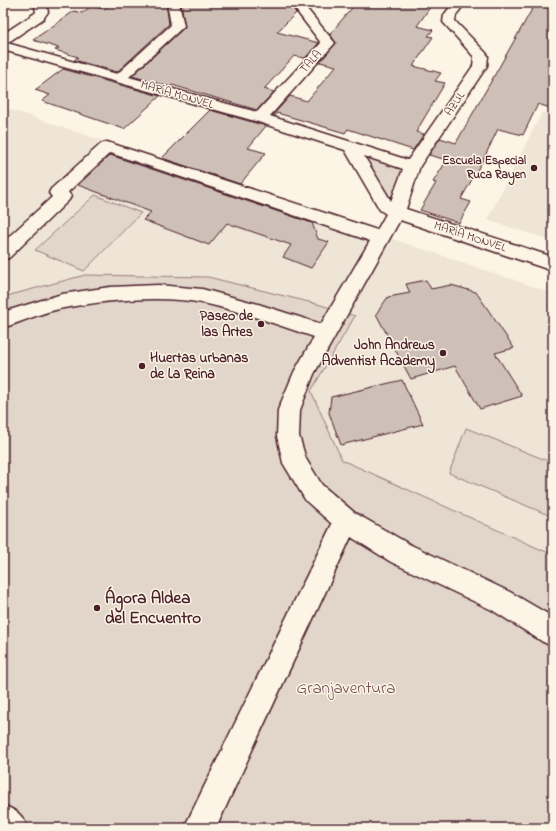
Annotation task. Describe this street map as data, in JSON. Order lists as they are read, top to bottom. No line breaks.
{"streets":{"street":["TALA","MARÍA MONVEL","AZUL"]},"crossings":[["TALA","MARÍA MONVEL"],["MARÍA MONVEL","AZUL"]],"parks":["Granjaventura"],"places":["Escuela Especial Ruca Rayen","Paseo de las Artes","John Andrews Adventist Academy","Huertas urbanas de La Reina","Ágora Aldea del Encuentro"]}
